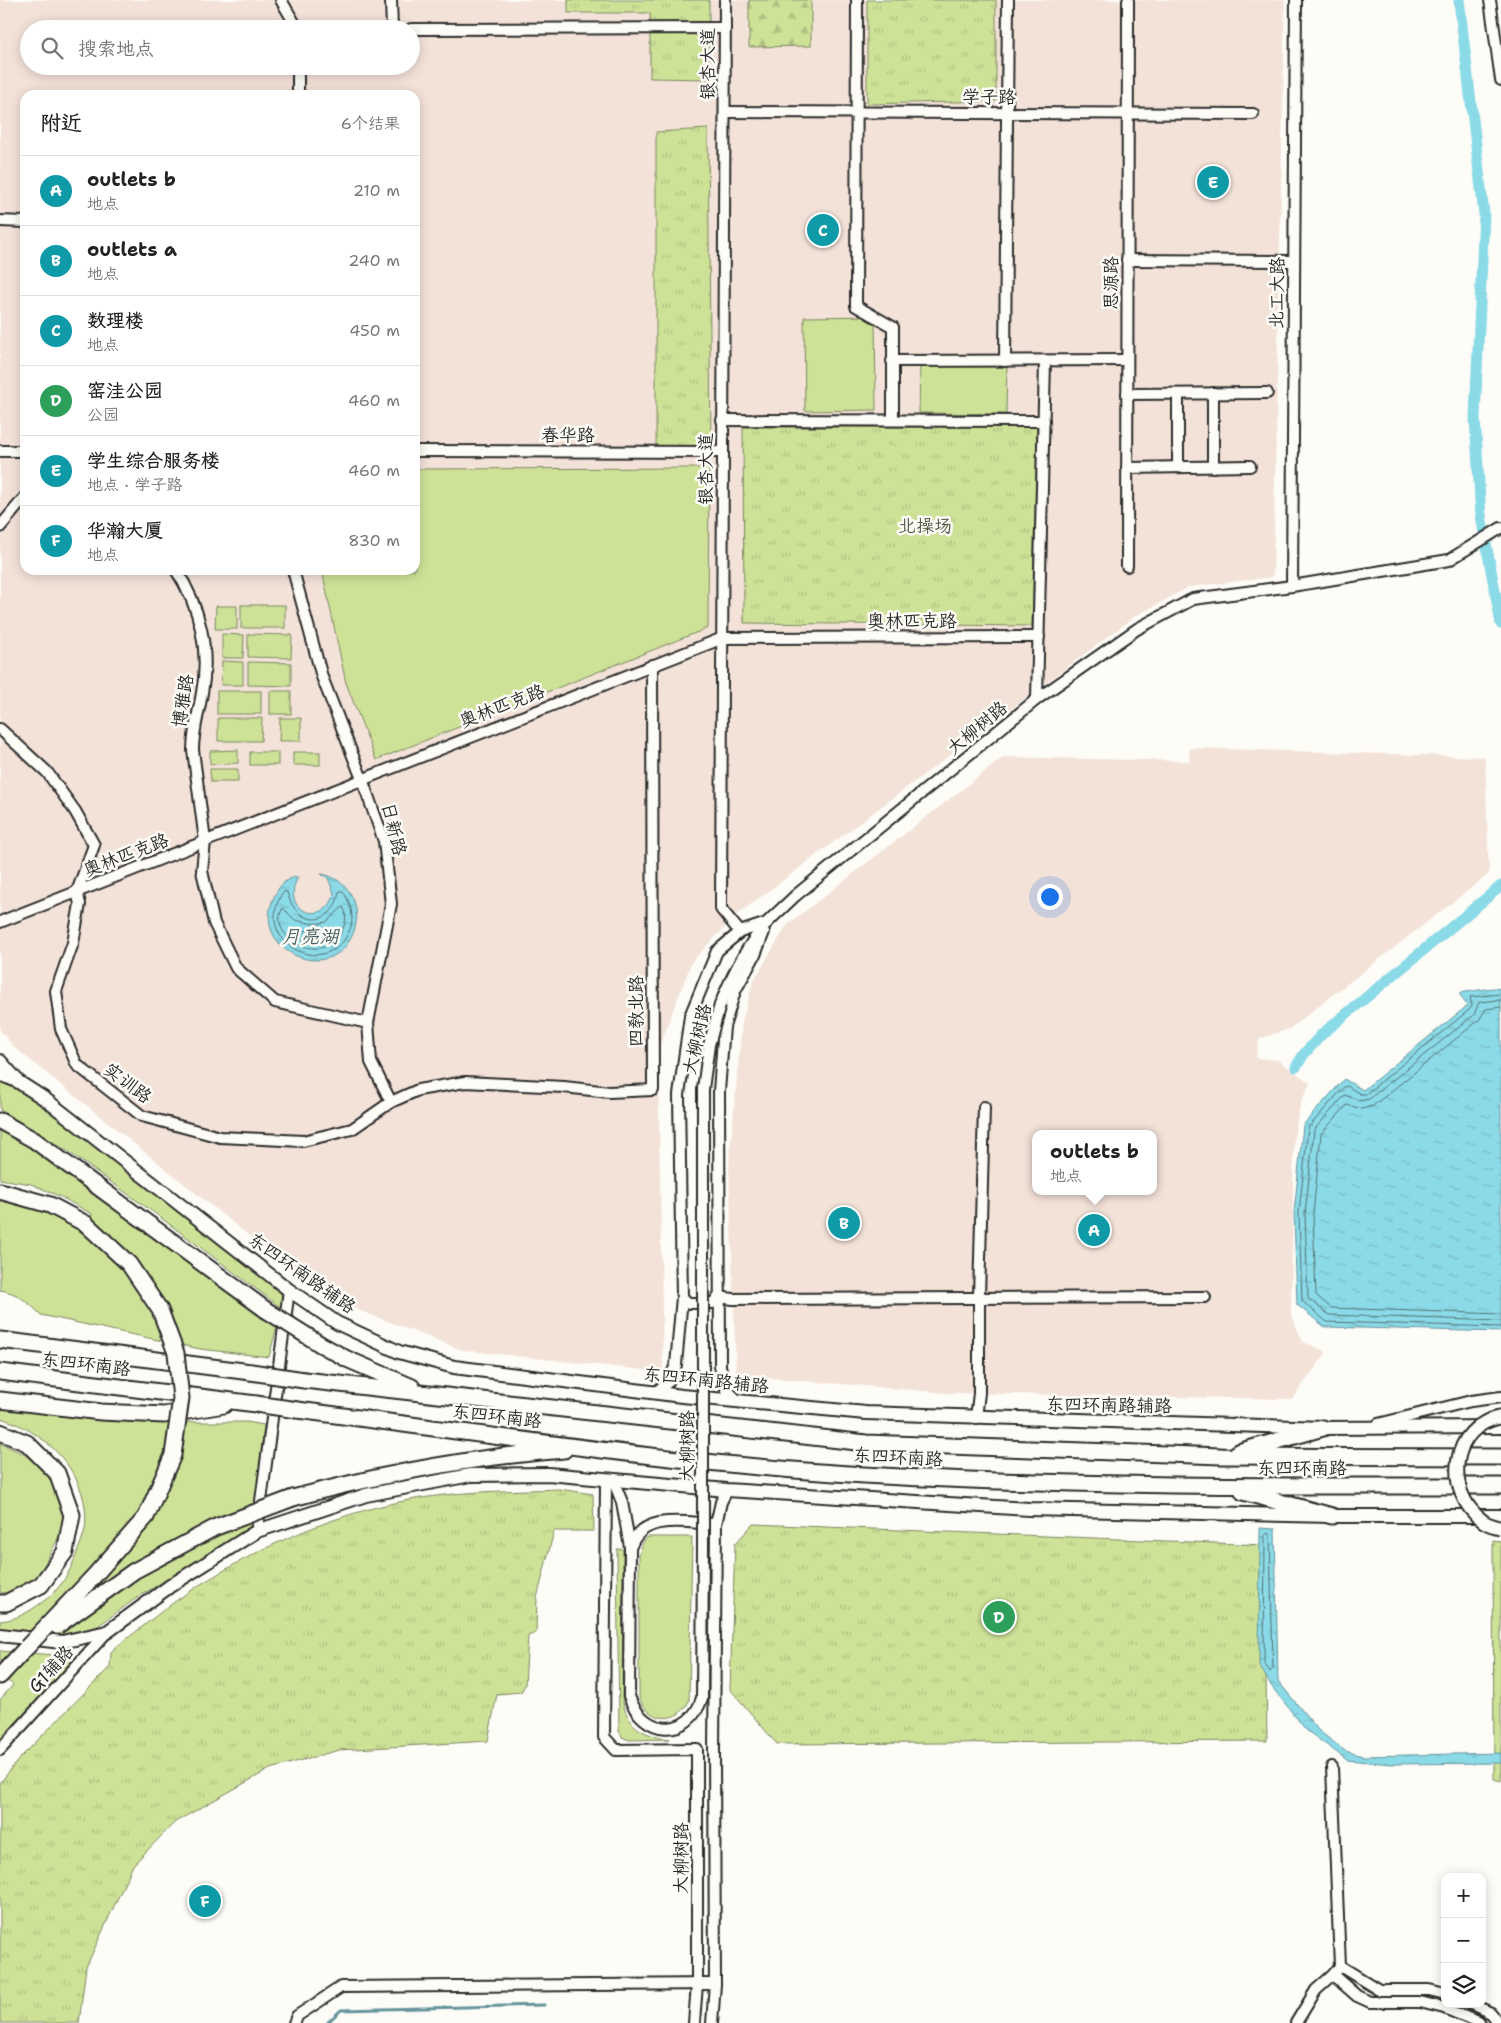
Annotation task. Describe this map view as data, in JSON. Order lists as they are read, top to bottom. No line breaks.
{"streets":{"highway":["东四环南路"],"main road":["东四环南路辅路"],"street":["银杏大道","学子路","思源路","北工大路","春华路","奥林匹克路","博雅路","大柳树路","日新路","四教北路","实训路","G1辅路"]},"crossings":[["银杏大道","学子路"],["银杏大道","春华路"],["银杏大道","奥林匹克路"],["学子路","思源路"],["北工大路","大柳树路"],["奥林匹克路","博雅路"],["奥林匹克路","日新路"],["奥林匹克路","四教北路"],["奥林匹克路","实训路"],["博雅路","日新路"],["日新路","四教北路"],["日新路","实训路"],["四教北路","实训路"]],"water":["月亮湖"],"parks":["北操场"],"page":{"search":"搜索地点","heading":["附近","6个结果"],"list":[{"mark":"A","name":"outlets b","note":"地点","value":"210 m"},{"mark":"B","name":"outlets a","note":"地点","value":"240 m"},{"mark":"C","name":"数理楼","note":"地点","value":"450 m"},{"mark":"D","name":"窑洼公园","note":"公园","value":"460 m"},{"mark":"E","name":"学生综合服务楼","note":"地点 · 学子路","value":"460 m"},{"mark":"F","name":"华瀚大厦","note":"地点","value":"830 m"}],"pins":["E","C","B","A","D","F"],"popup":["outlets b","地点"],"map_buttons":["+","−"]}}
